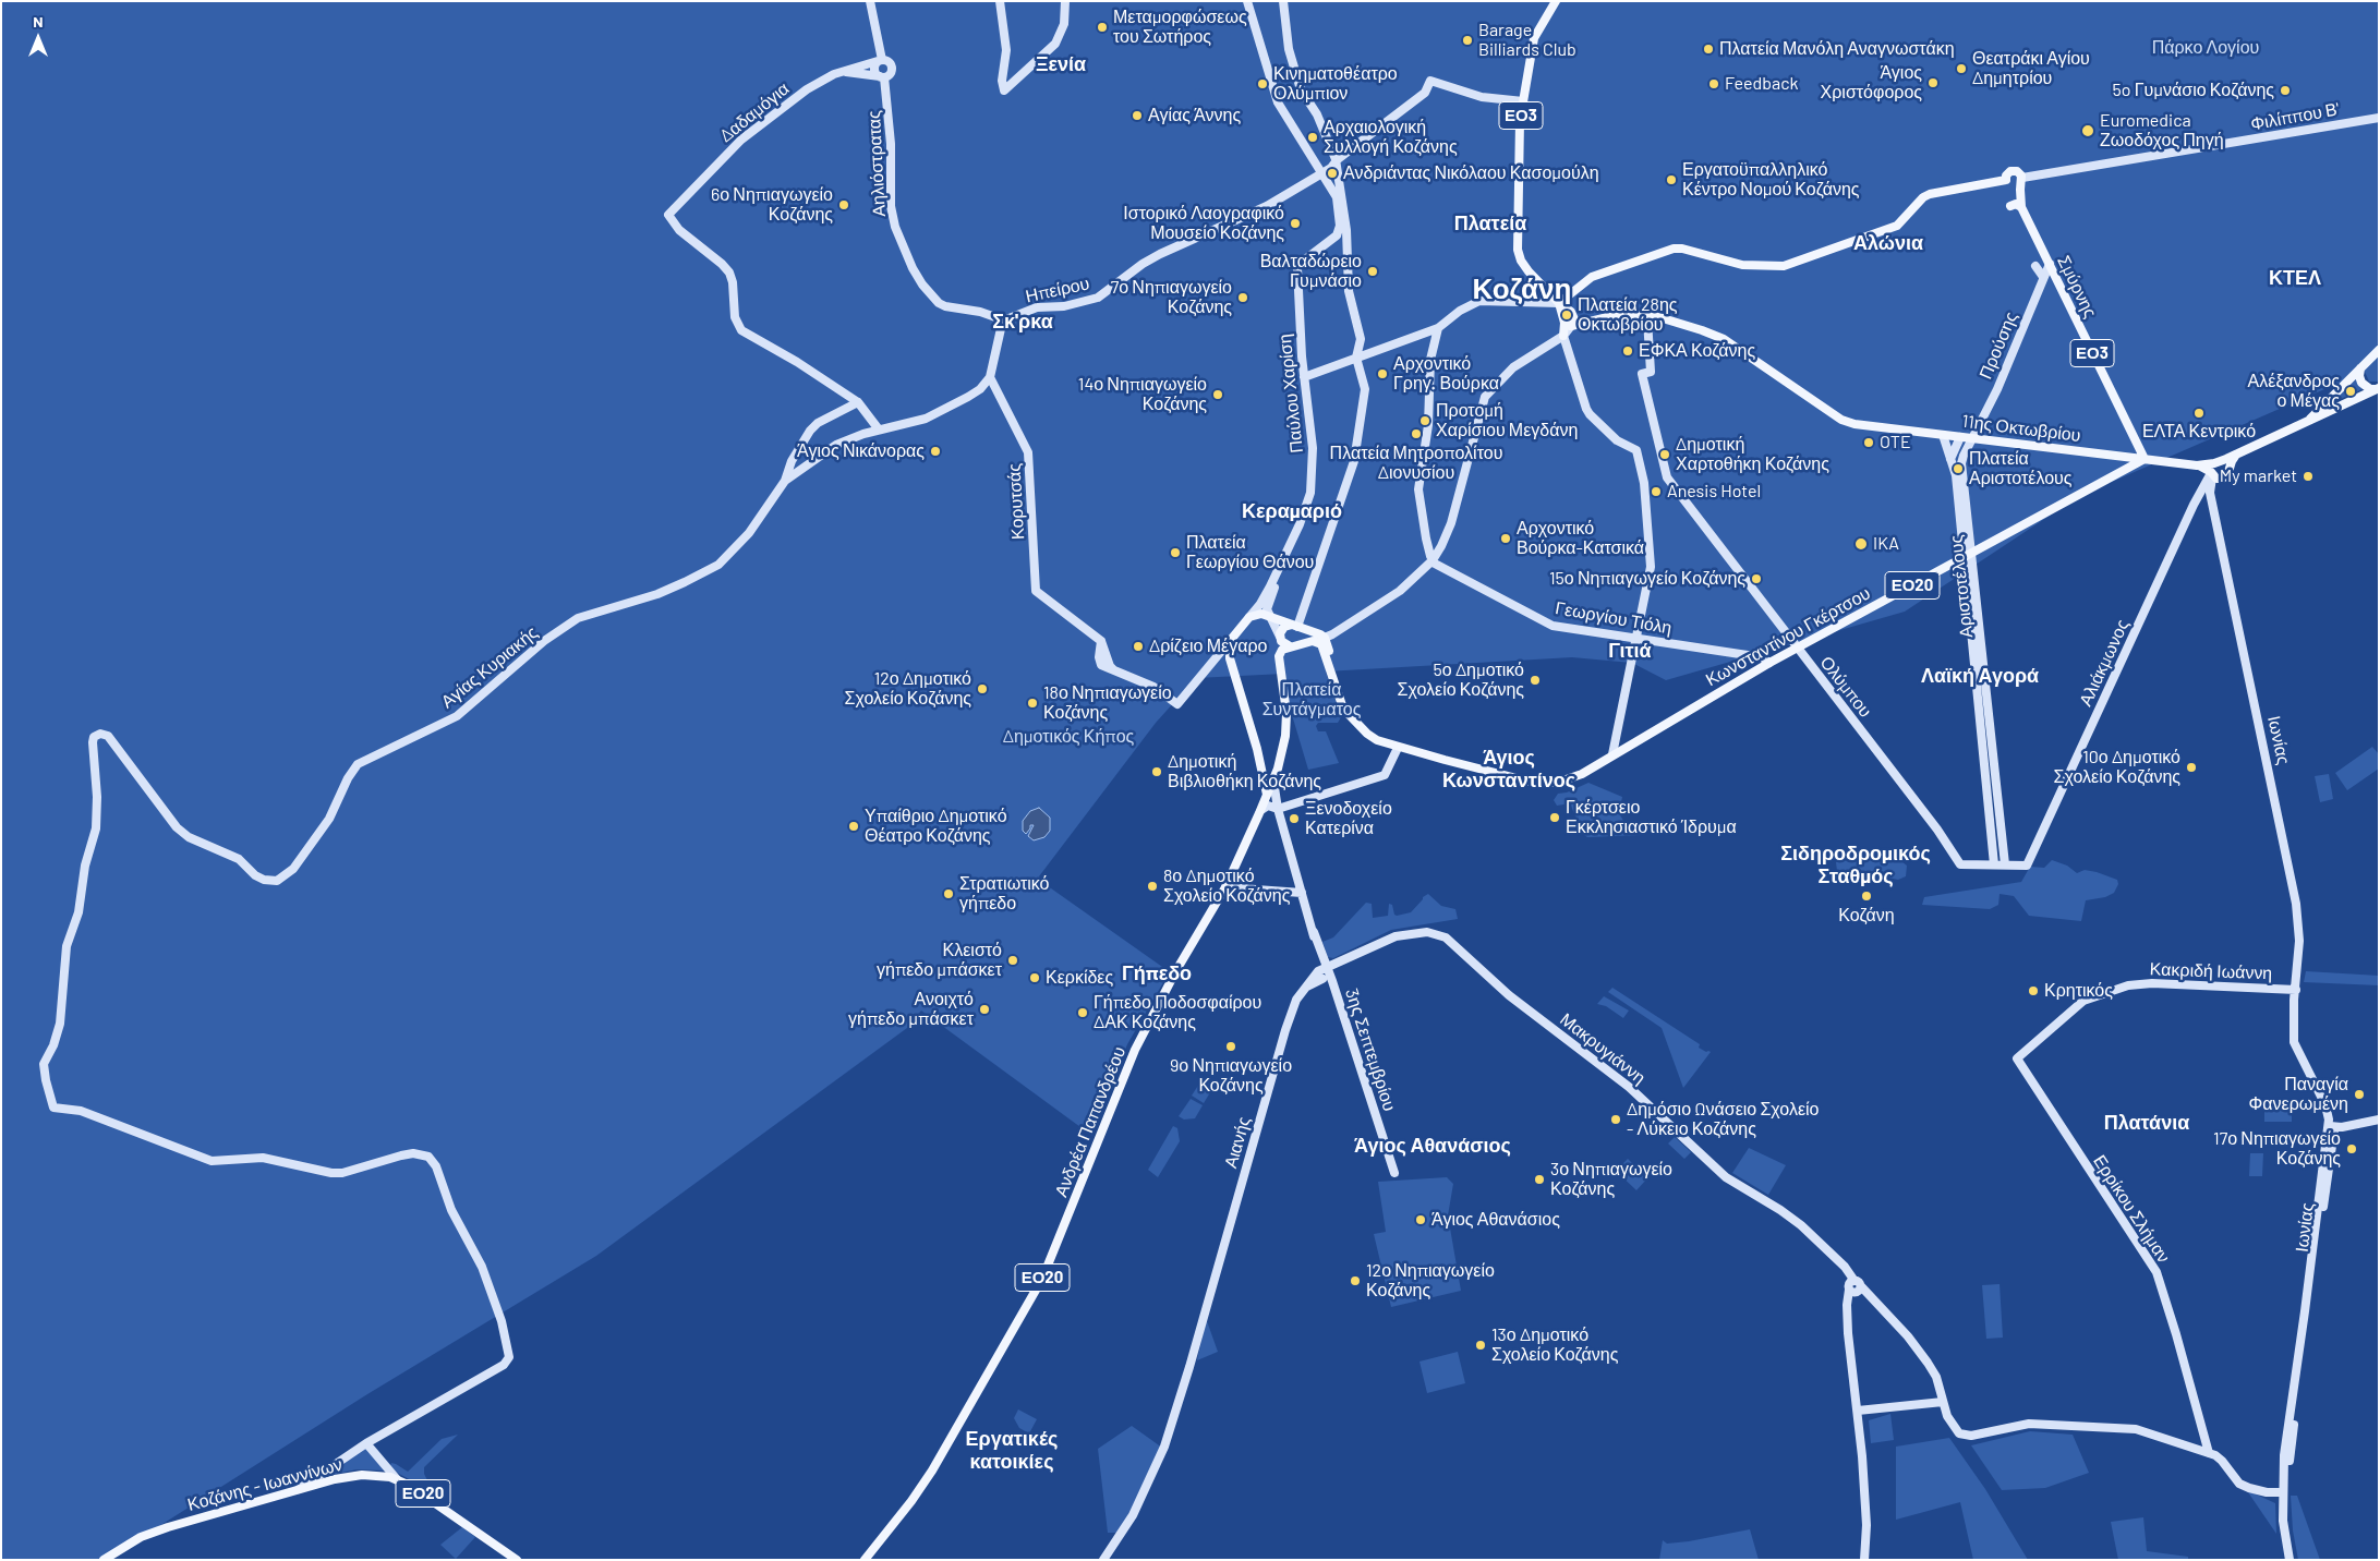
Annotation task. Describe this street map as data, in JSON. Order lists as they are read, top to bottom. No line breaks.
{"streets":{"main road":["ΕΟ3","Σμύρνης","11ης Οκτωβρίου","ΕΟ20","Κωνσταντίνου Γκέρτσου","3ης Σεπτεμβρίου","Ανδρέα Παπανδρέου","Κοζάνης - Ιωαννίνων"],"street":["Δαδαμόγια","Φιλίππου Β'","Αηλιόστρατας","Ηπείρου","Προύσης","Παύλου Χαρίση","Κορυτσάς","Αριστοτέλους","Γεωργίου Τιόλη","Αλιάκμωνος","Αγίας Κυριακής","Ολύμπου","Ιωνίας","Κακριδή Ιωάννη","Μακρυγιάννη","Αιανής","Ερρίκου Σλήμαν"]},"crossings":[["Δαδαμόγια","Αηλιόστρατας"],["ΕΟ3","Ηπείρου"],["Φιλίππου Β'","Σμύρνης"],["Αηλιόστρατας","Ηπείρου"],["Σμύρνης","Προύσης"],["Σμύρνης","11ης Οκτωβρίου"],["Σμύρνης","Κωνσταντίνου Γκέρτσου"],["Προύσης","11ης Οκτωβρίου"],["Προύσης","Αριστοτέλους"],["11ης Οκτωβρίου","Αριστοτέλους"],["11ης Οκτωβρίου","Κωνσταντίνου Γκέρτσου"],["11ης Οκτωβρίου","Αλιάκμωνος"],["11ης Οκτωβρίου","Ολύμπου"],["11ης Οκτωβρίου","Ιωνίας"],["Κορυτσάς","Αγίας Κυριακής"],["ΕΟ20","Κωνσταντίνου Γκέρτσου"],["ΕΟ20","Ανδρέα Παπανδρέου"],["Αριστοτέλους","Κωνσταντίνου Γκέρτσου"],["Αριστοτέλους","Αλιάκμωνος"],["Αριστοτέλους","Ολύμπου"],["Γεωργίου Τιόλη","Κωνσταντίνου Γκέρτσου"],["Κωνσταντίνου Γκέρτσου","Ολύμπου"],["Αλιάκμωνος","Ιωνίας"],["Ιωνίας","Κακριδή Ιωάννη"],["Κακριδή Ιωάννη","Ερρίκου Σλήμαν"],["Μακρυγιάννη","3ης Σεπτεμβρίου"],["Μακρυγιάννη","Αιανής"],["Μακρυγιάννη","Ερρίκου Σλήμαν"],["3ης Σεπτεμβρίου","Ανδρέα Παπανδρέου"],["3ης Σεπτεμβρίου","Αιανής"]],"districts":["Ξενία","Πλατεία","Αλώνια","ΚΤΕΛ","Κοζάνη","Σκ'ρκα","Κεραμαριό","Γιτιά","Λαϊκή Αγορά","Άγιος Κωνσταντίνος","Σιδηροδρομικός Σταθμός","Γήπεδο","Πλατάνια","Άγιος Αθανάσιος","Εργατικές κατοικίες"],"parks":["Πάρκο Λογίου","Πλατεία Συντάγματος","Δημοτικός Κήπος"],"places":["Μεταμορφώσεως του Σωτήρος","Barage Billiards Club","Πλατεία Μανόλη Αναγνωστάκη","Θεατράκι Αγίου Δημητρίου","Άγιος Χριστόφορος","Κινηματοθέατρο Ολύμπιον","Feedback","5o Γυμνάσιο Κοζάνης","Αγίας Άννης","Euromedica Ζωοδόχος Πηγή","Αρχαιολογική Συλλογή Κοζάνης","Ανδριάντας Νικόλαου Κασομούλη","Εργατοϋπαλληλικό Κέντρο Νομού Κοζάνης","6ο Νηπιαγωγείο Κοζάνης","Ιστορικό Λαογραφικό Μουσείο Κοζάνης","Βαλταδώρειο Γυμνάσιο","7ο Νηπιαγωγείο Κοζάνης","Πλατεία 28ης Οκτωβρίου","ΕΦΚΑ Κοζάνης","Αρχοντικό Γρηγ. Βούρκα","Αλέξανδρος ο Μέγας","14ο Νηπιαγωγείο Κοζάνης","ΕΛΤΑ Κεντρικό","Προτομή Χαρίσιου Μεγδάνη","Πλατεία Μητροπολίτου Διονυσίου","OTE","Άγιος Νικάνορας","Δημοτική Χαρτοθήκη Κοζάνης","Πλατεία Αριστοτέλους","My market","Anesis Hotel","Αρχοντικό Βούρκα-Κατσικά","IKA","Πλατεία Γεωργίου Θάνου","15ο Νηπιαγωγείο Κοζάνης","Δρίζειο Μέγαρο","5ο Δημοτικό Σχολείο Κοζάνης","12ο Δημοτικό Σχολείο Κοζάνης","18ο Νηπιαγωγείο Κοζάνης","10ο Δημοτικό Σχολείο Κοζάνης","Δημοτική Βιβλιοθήκη Κοζάνης","Γκέρτσειο Εκκλησιαστικό Ίδρυμα","Ξενοδοχείο Κατερίνα","Υπαίθριο Δημοτικό Θέατρο Κοζάνης","8ο Δημοτικό Σχολείο Κοζάνης","Στρατιωτικό γήπεδο","Κοζάνη","Κλειστό γήπεδο μπάσκετ","Κερκίδες","Κρητικός","Ανοιχτό γήπεδο μπάσκετ","Γήπεδο Ποδοσφαίρου ΔΑΚ Κοζάνης","9ο Νηπιαγωγείο Κοζάνης","Παναγία Φανερωμένη","Δημόσιο Ωνάσειο Σχολείο - Λύκειο Κοζάνης","17ο Νηπιαγωγείο Κοζάνης","3ο Νηπιαγωγείο Κοζάνης","Άγιος Αθανάσιος","12ο Νηπιαγωγείο Κοζάνης","13ο Δημοτικό Σχολείο Κοζάνης"],"north":"top"}
